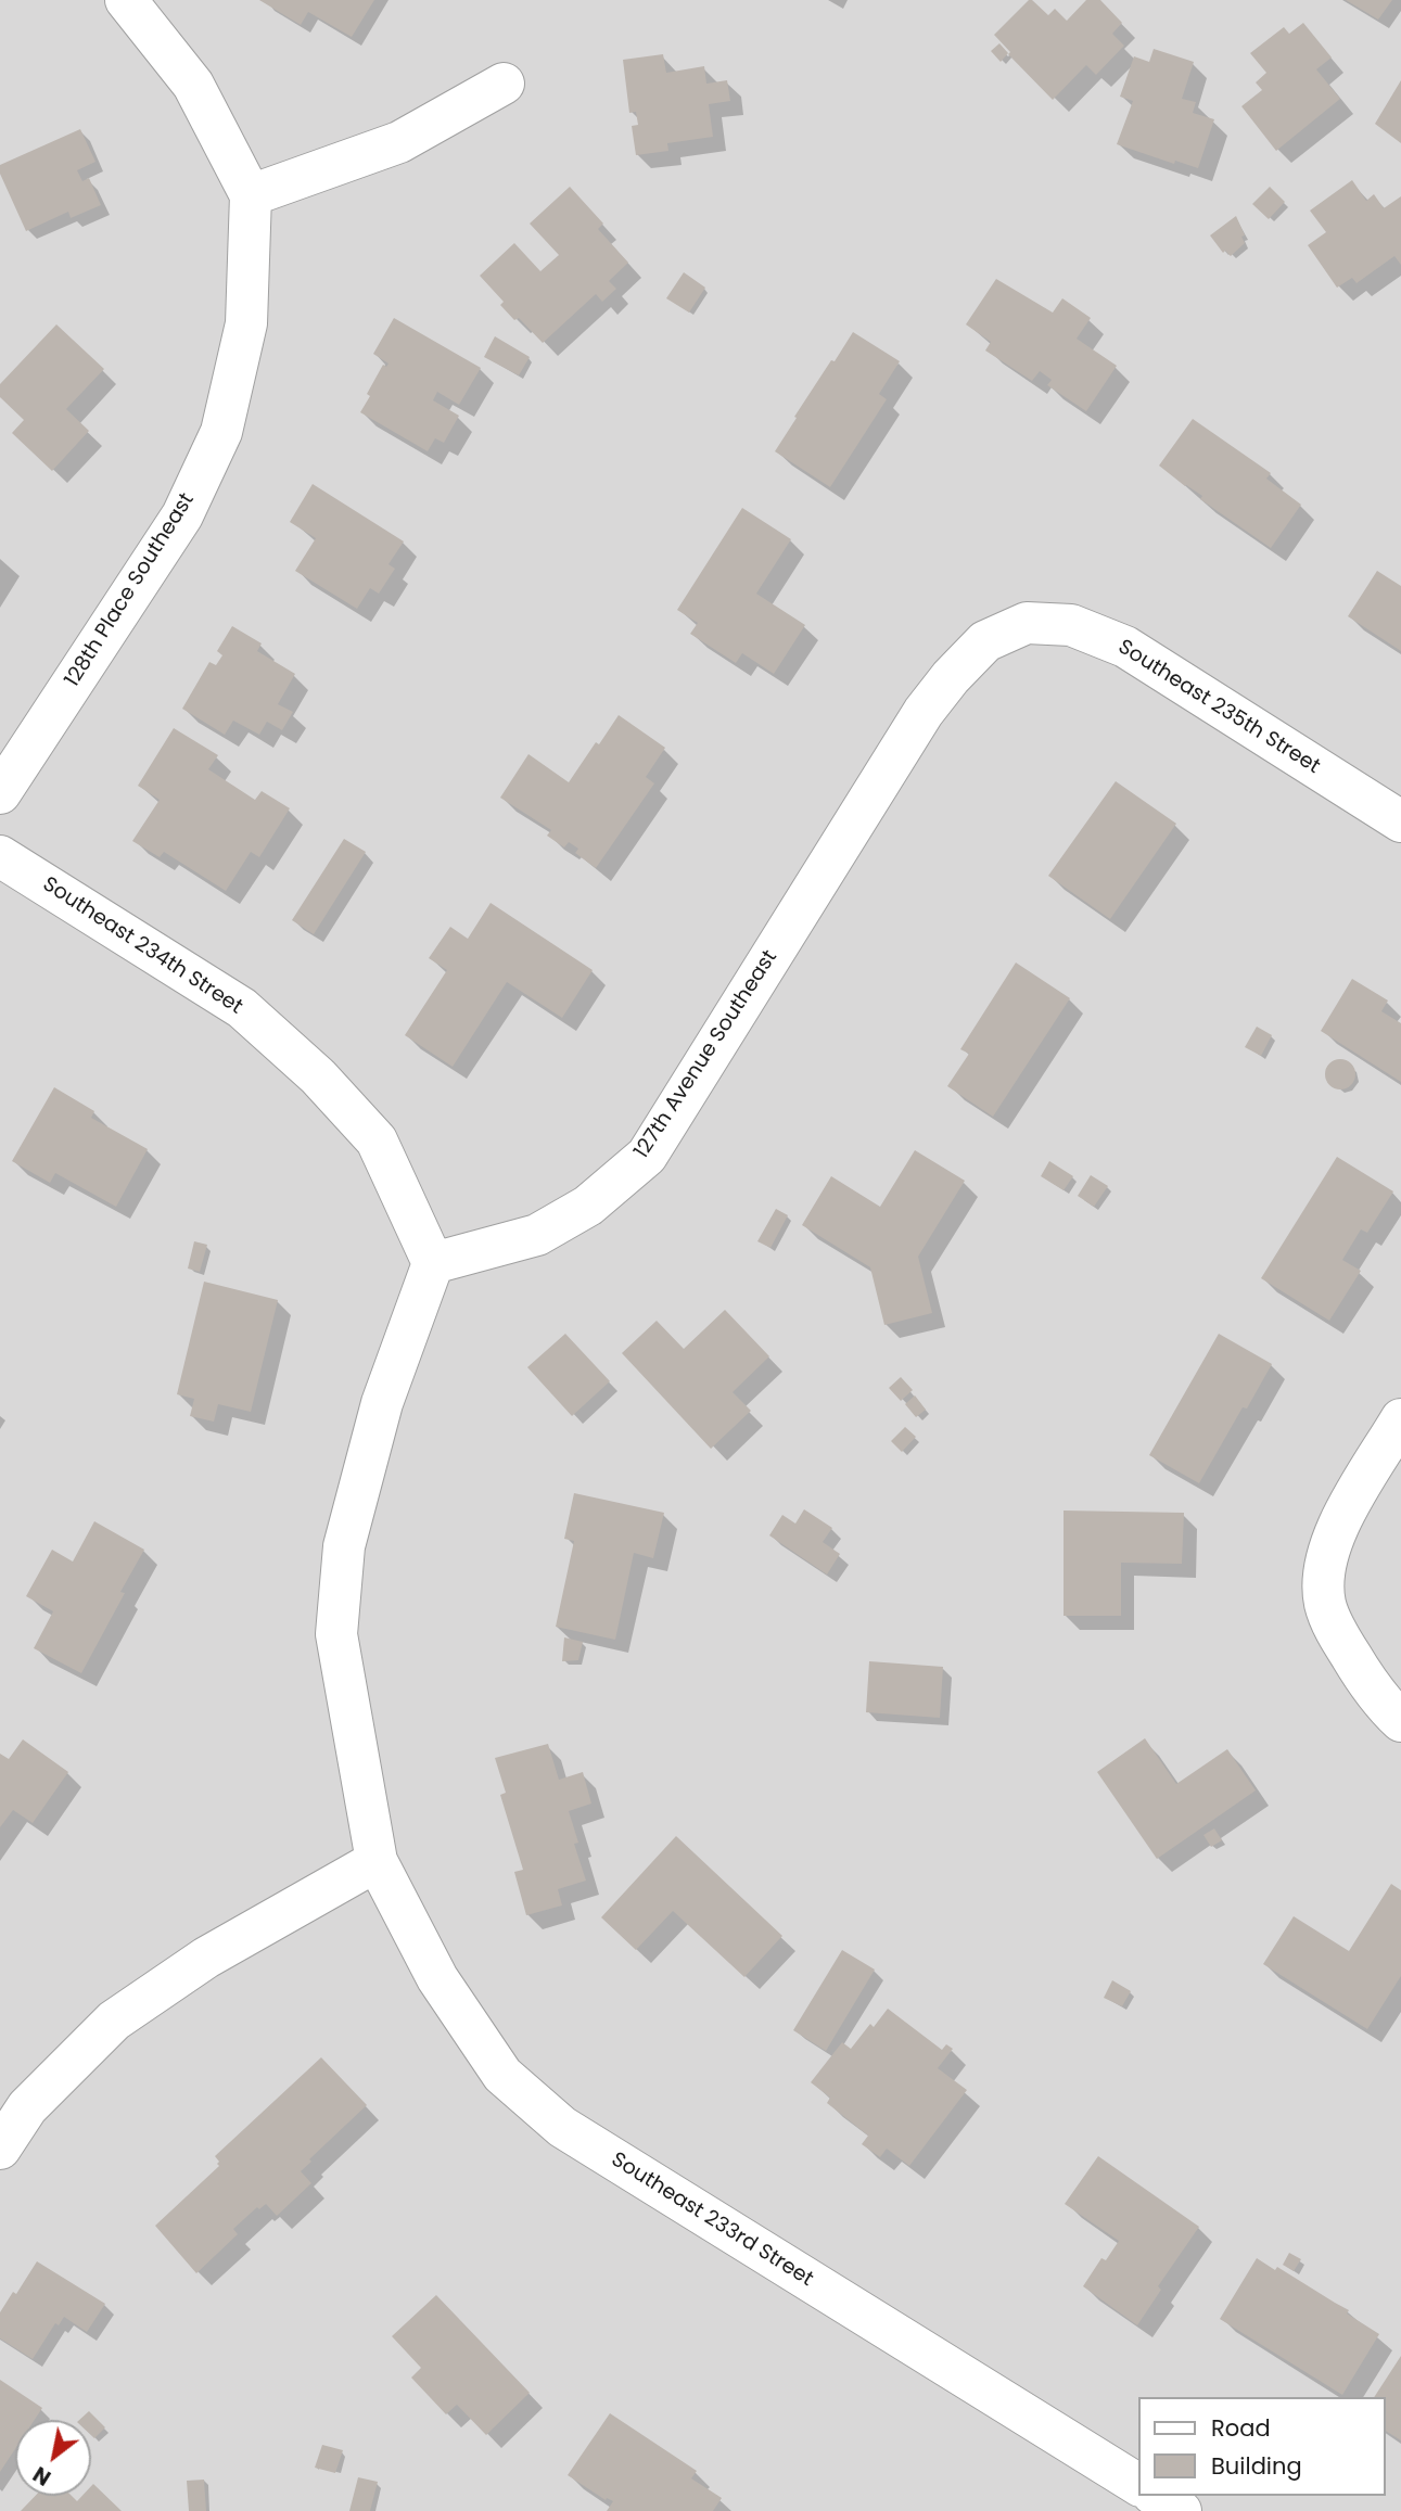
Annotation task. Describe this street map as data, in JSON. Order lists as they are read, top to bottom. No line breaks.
{"streets":{"street":["128th Place Southeast","Southeast 235th Street","Southeast 234th Street","127th Avenue Southeast","Southeast 233rd Street"]},"crossings":[["Southeast 235th Street","127th Avenue Southeast"],["Southeast 234th Street","127th Avenue Southeast"]],"legend":["Road","Building"],"north":"bottom left"}
